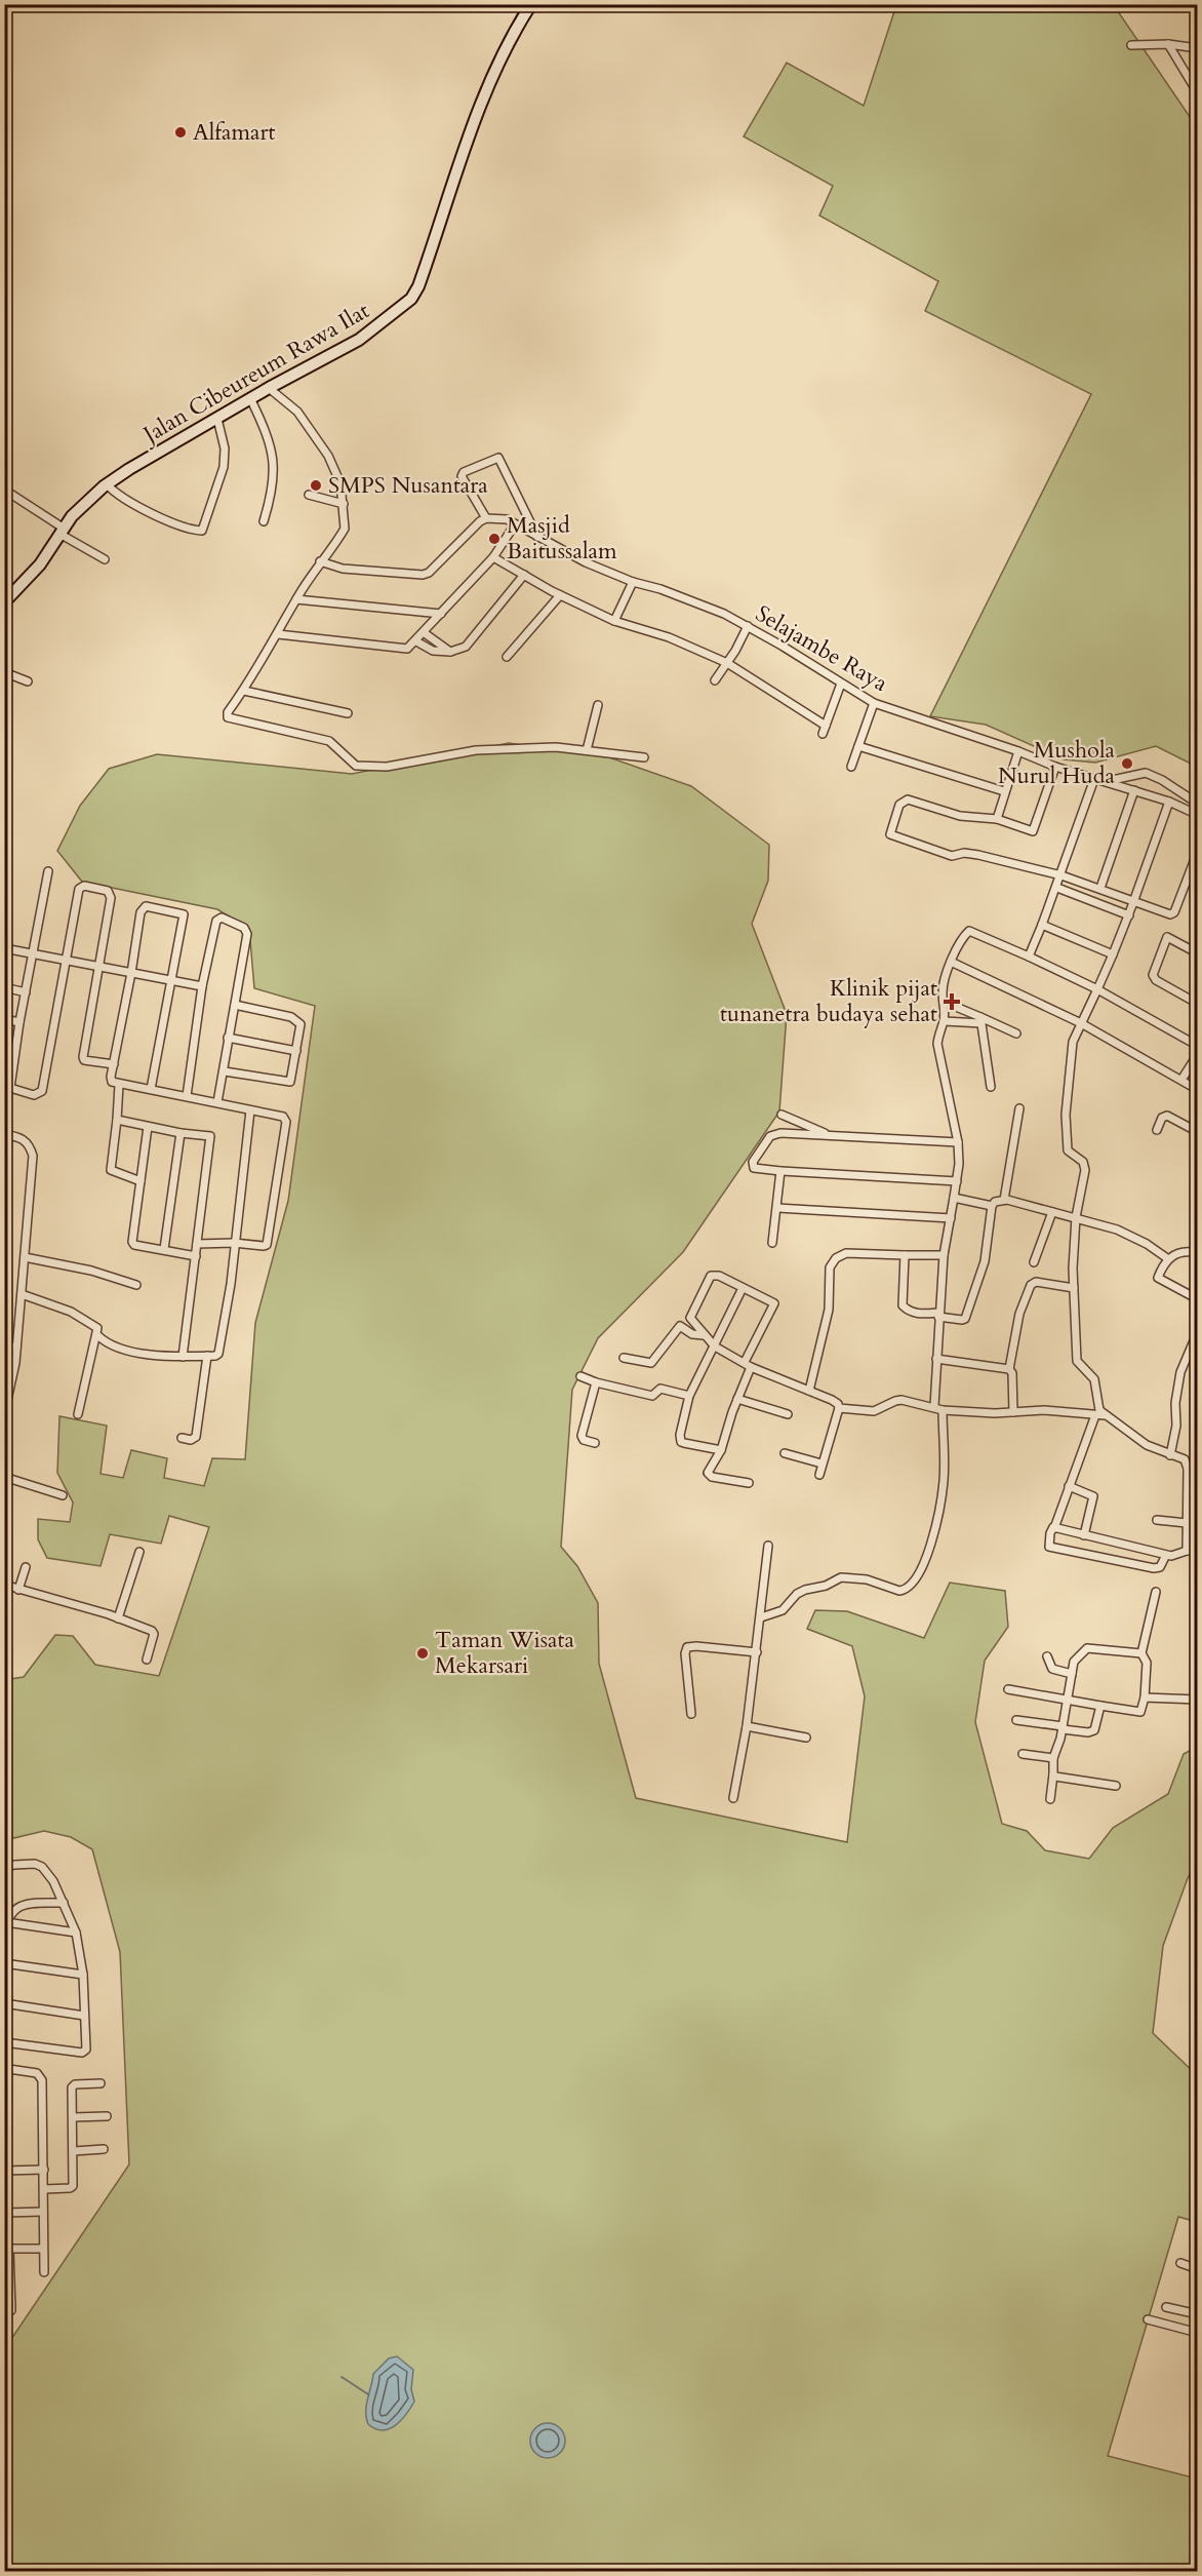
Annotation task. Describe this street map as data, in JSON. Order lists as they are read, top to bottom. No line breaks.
{"streets":{"street":["Jalan Cibeureum Rawa Ilat","Selajambe Raya"]},"places":{"other":["Alfamart","SMPS Nusantara","Masjid Baitussalam","Mushola Nurul Huda","Taman Wisata Mekarsari"],"health":["Klinik pijat tunanetra budaya sehat"]}}
